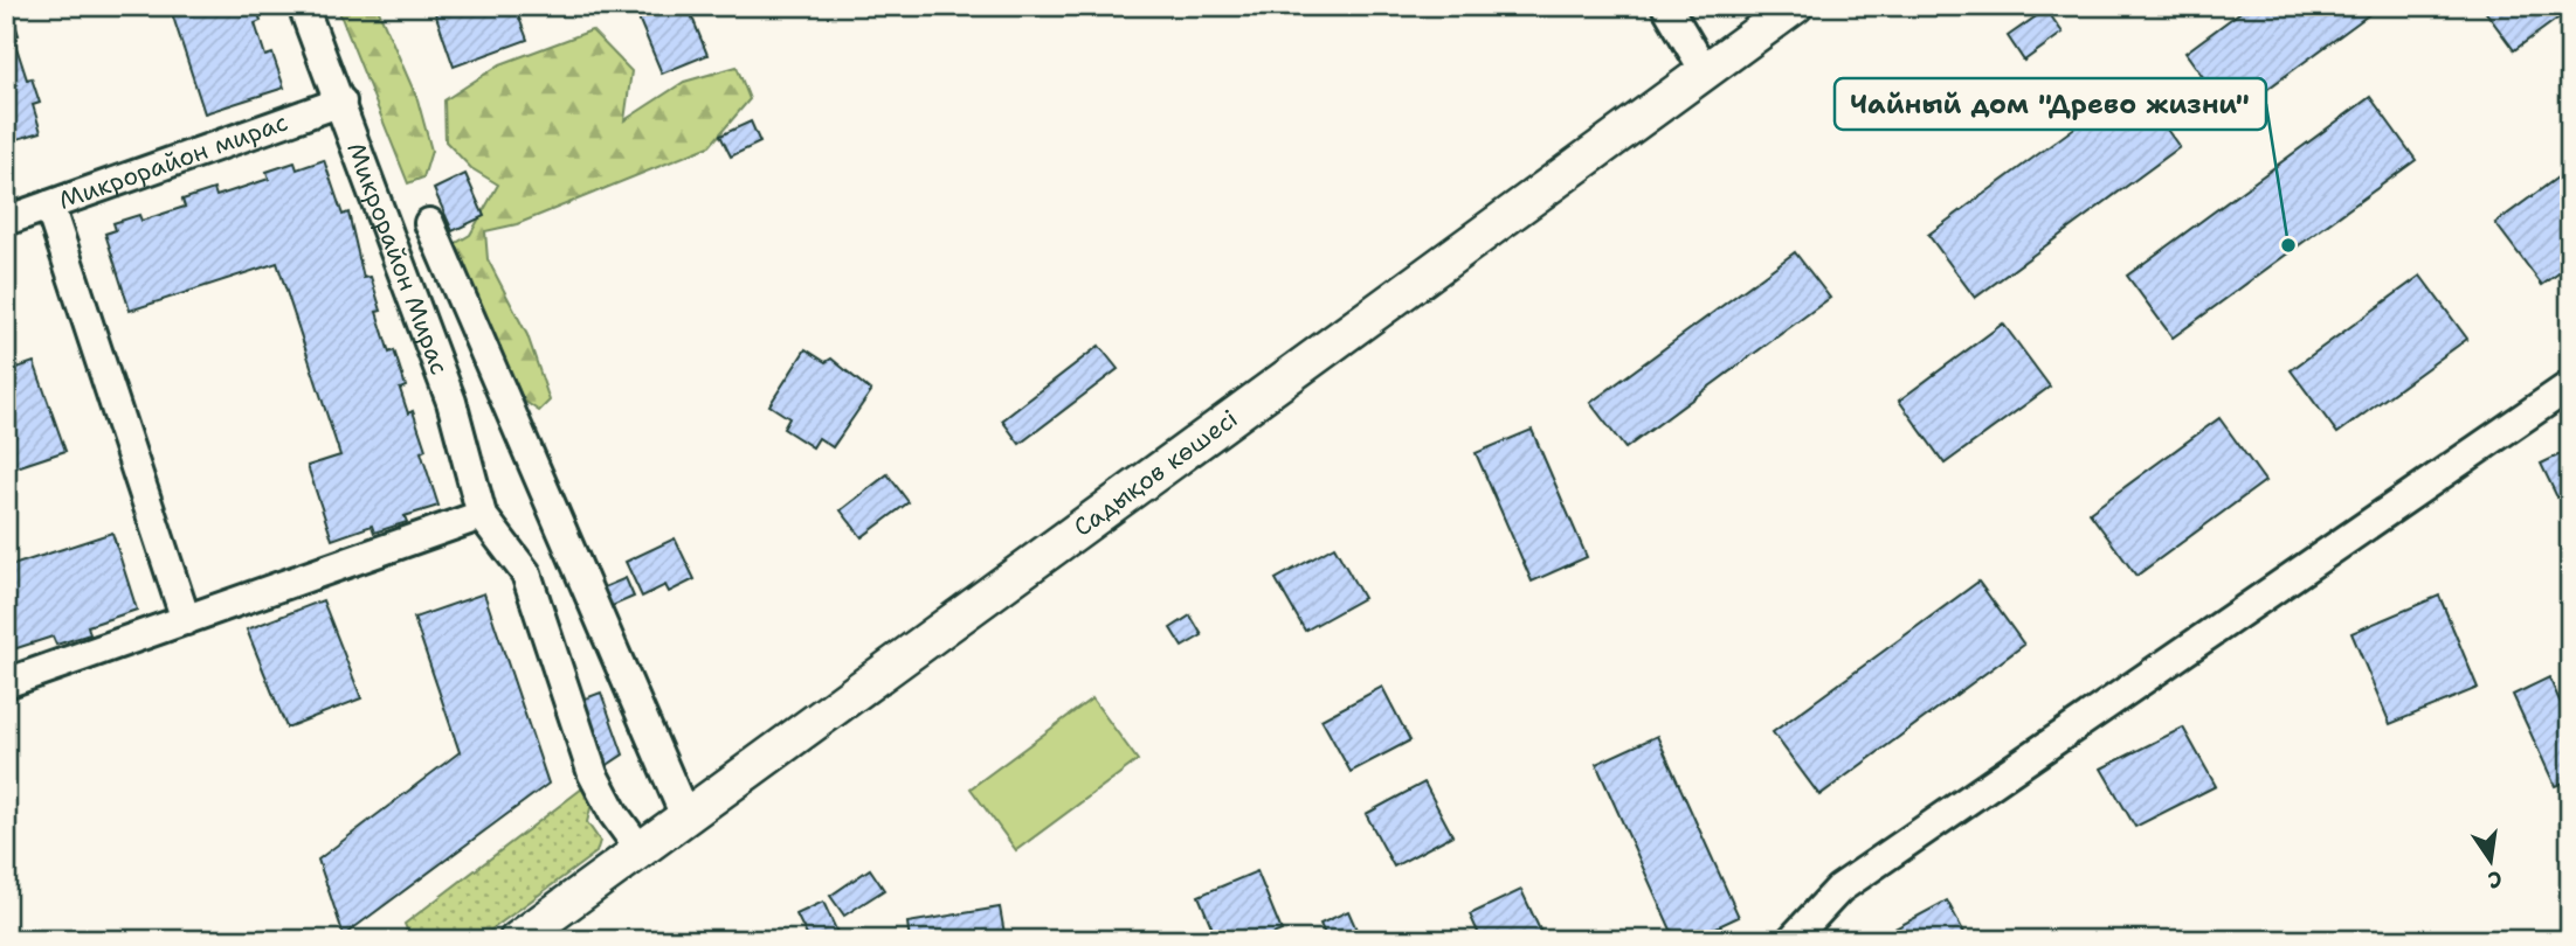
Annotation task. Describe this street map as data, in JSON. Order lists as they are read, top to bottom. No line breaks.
{"streets":{"street":["Микрорайон мирас","Микрорайон Мирас","Садықов көшесі"]},"crossings":[["Микрорайон мирас","Микрорайон Мирас"],["Микрорайон Мирас","Садықов көшесі"]],"places":["Чайный дом \"Древо жизни\""],"north":"bottom"}
